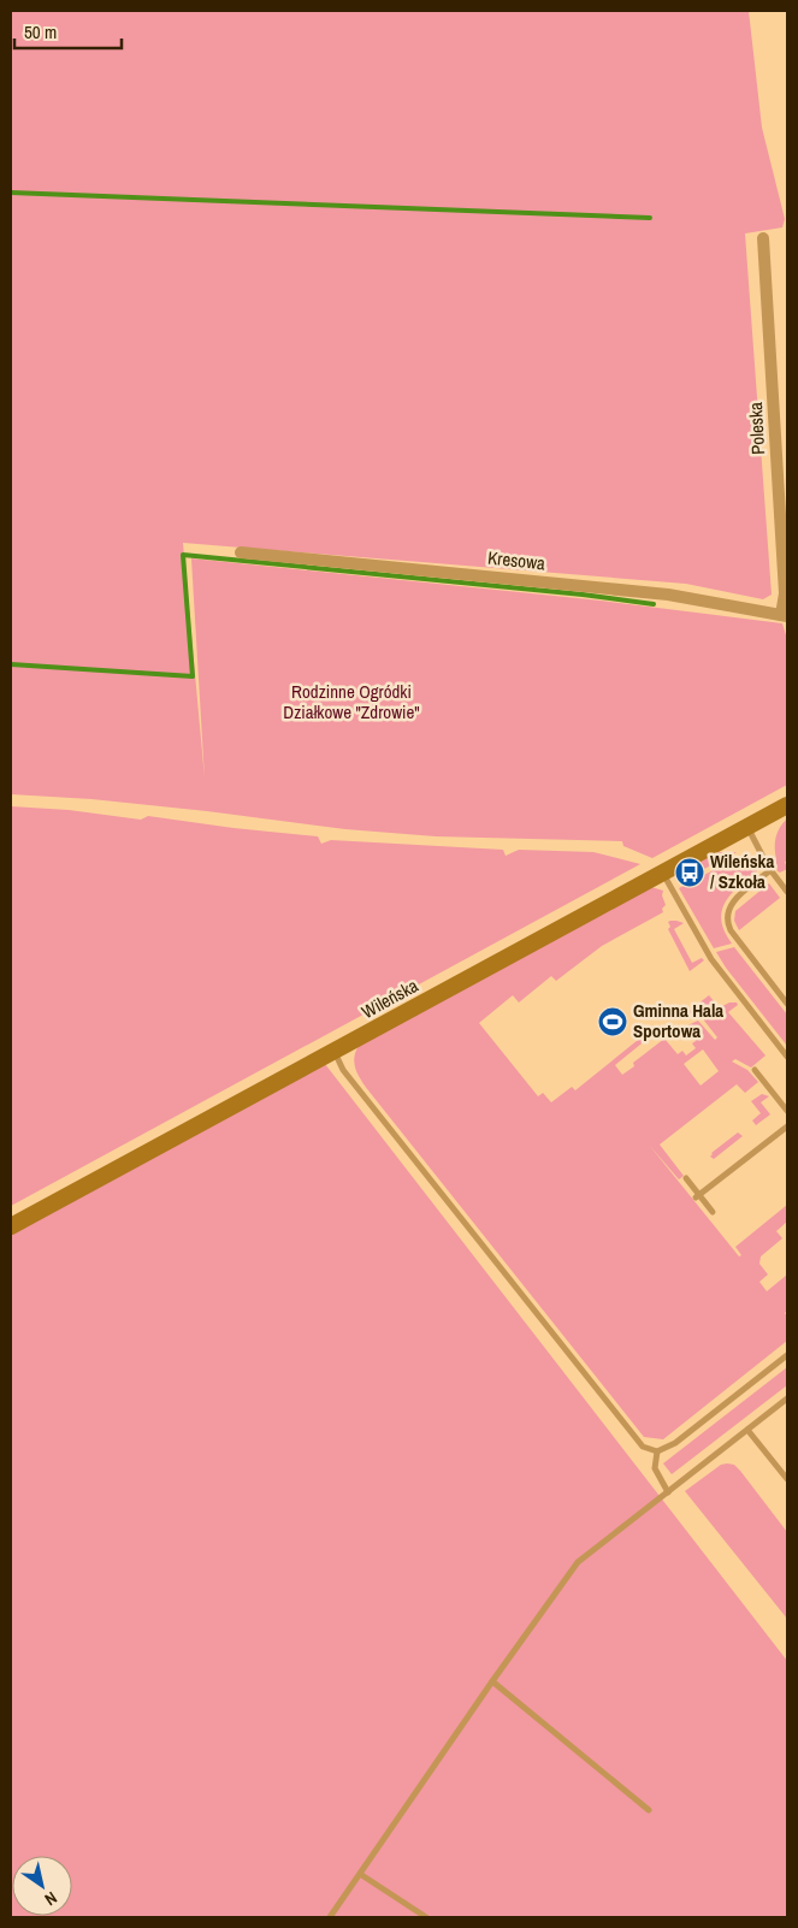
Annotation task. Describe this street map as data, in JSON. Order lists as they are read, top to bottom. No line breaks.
{"streets":{"street":["Poleska","Kresowa","Wileńska"]},"crossings":[["Poleska","Kresowa"]],"parks":["Rodzinne Ogródki Działkowe \"Zdrowie\""],"places":{"bus stop":["Wileńska / Szkoła"],"sports":["Gminna Hala Sportowa"]},"scale_bar":"50 m","north":"bottom right"}
